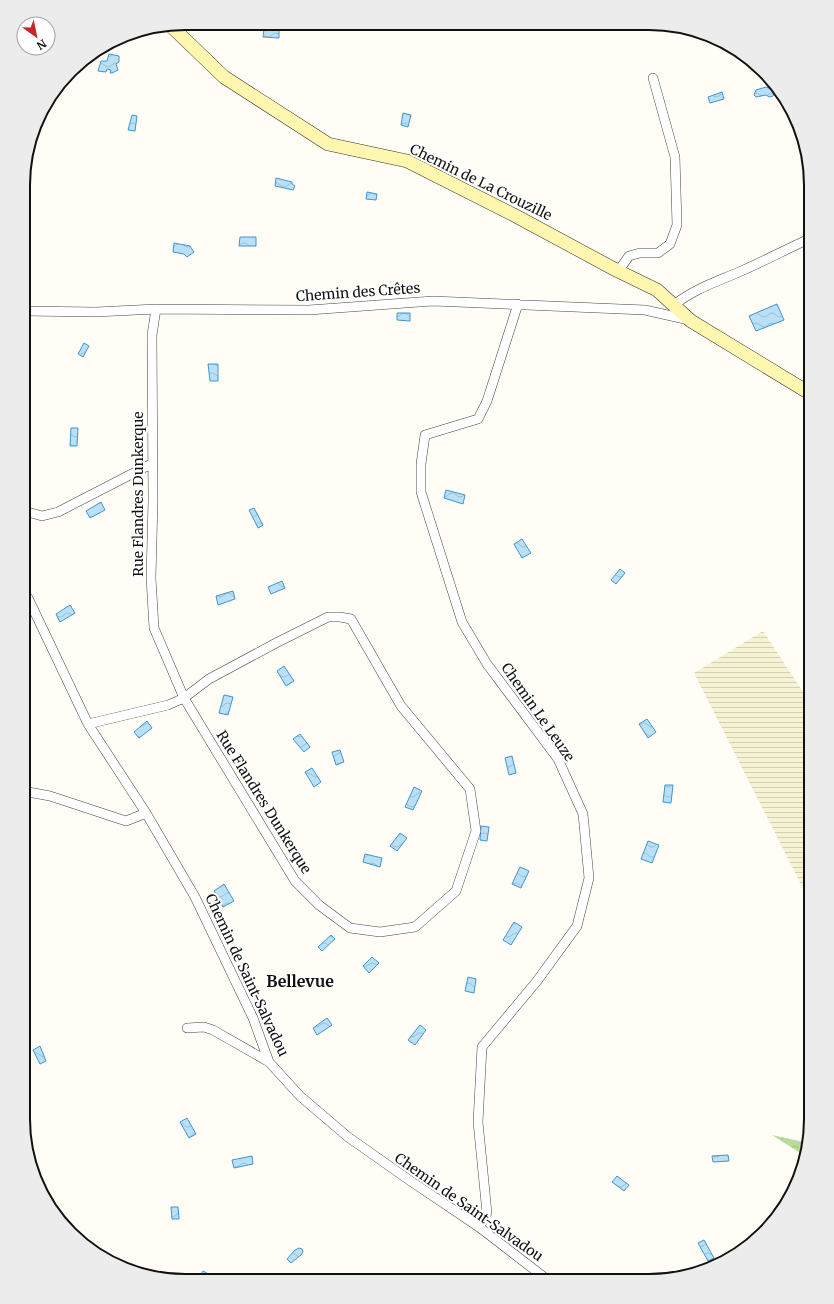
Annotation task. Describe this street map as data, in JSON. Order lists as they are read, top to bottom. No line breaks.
{"streets":{"street":["Chemin de La Crouzille","Chemin des Crêtes","Rue Flandres Dunkerque","Chemin Le Leuze","Chemin de Saint-Salvadou"]},"crossings":[["Chemin de La Crouzille","Chemin des Crêtes"],["Chemin des Crêtes","Rue Flandres Dunkerque"],["Chemin des Crêtes","Chemin Le Leuze"],["Rue Flandres Dunkerque","Chemin de Saint-Salvadou"],["Chemin Le Leuze","Chemin de Saint-Salvadou"]],"districts":["Bellevue"],"north":"bottom right"}
